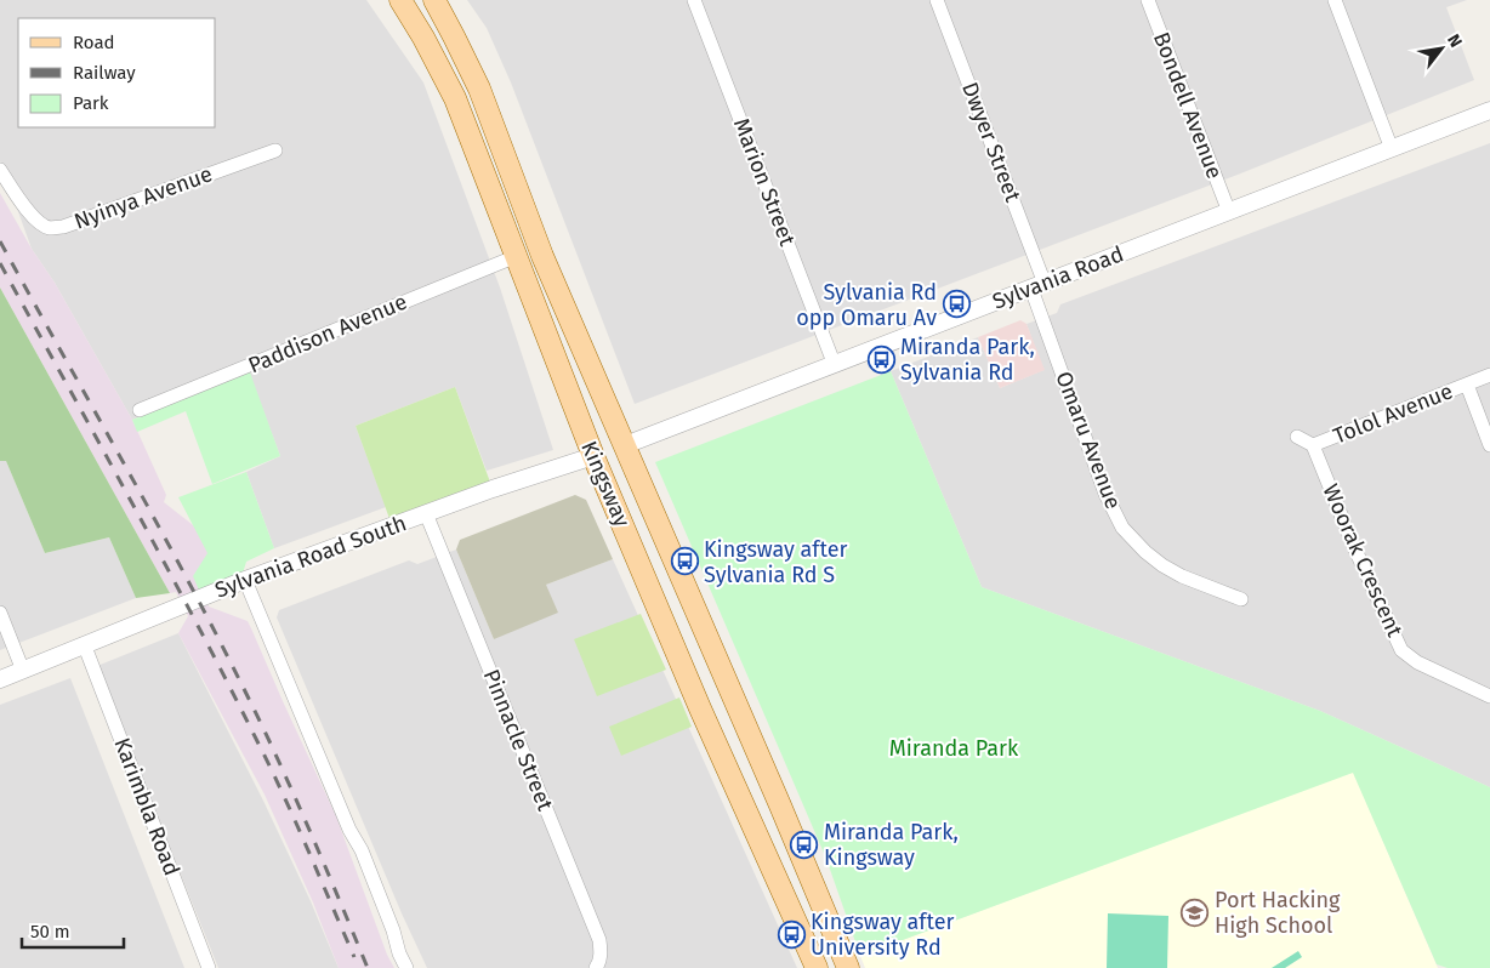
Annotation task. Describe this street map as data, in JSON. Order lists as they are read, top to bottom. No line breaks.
{"streets":{"main road":["Kingsway","Sylvania Road South"],"street":["Bondell Avenue","Dwyer Street","Marion Street","Nyinya Avenue","Sylvania Road","Paddison Avenue","Tolol Avenue","Omaru Avenue","Woorak Crescent","Pinnacle Street","Karimbla Road"]},"crossings":[["Bondell Avenue","Sylvania Road"],["Dwyer Street","Sylvania Road"],["Dwyer Street","Omaru Avenue"],["Marion Street","Sylvania Road"],["Sylvania Road","Omaru Avenue"],["Sylvania Road","Kingsway"],["Sylvania Road","Sylvania Road South"],["Paddison Avenue","Kingsway"],["Tolol Avenue","Woorak Crescent"],["Kingsway","Sylvania Road South"],["Sylvania Road South","Pinnacle Street"],["Sylvania Road South","Karimbla Road"]],"parks":["Miranda Park"],"places":{"bus stop":["Sylvania Rd opp Omaru Av","Miranda Park, Sylvania Rd","Kingsway after Sylvania Rd S","Miranda Park, Kingsway","Kingsway after University Rd"],"school or university":["Port Hacking High School"]},"legend":["Road","Railway","Park"],"scale_bar":"50 m","north":"top right"}
